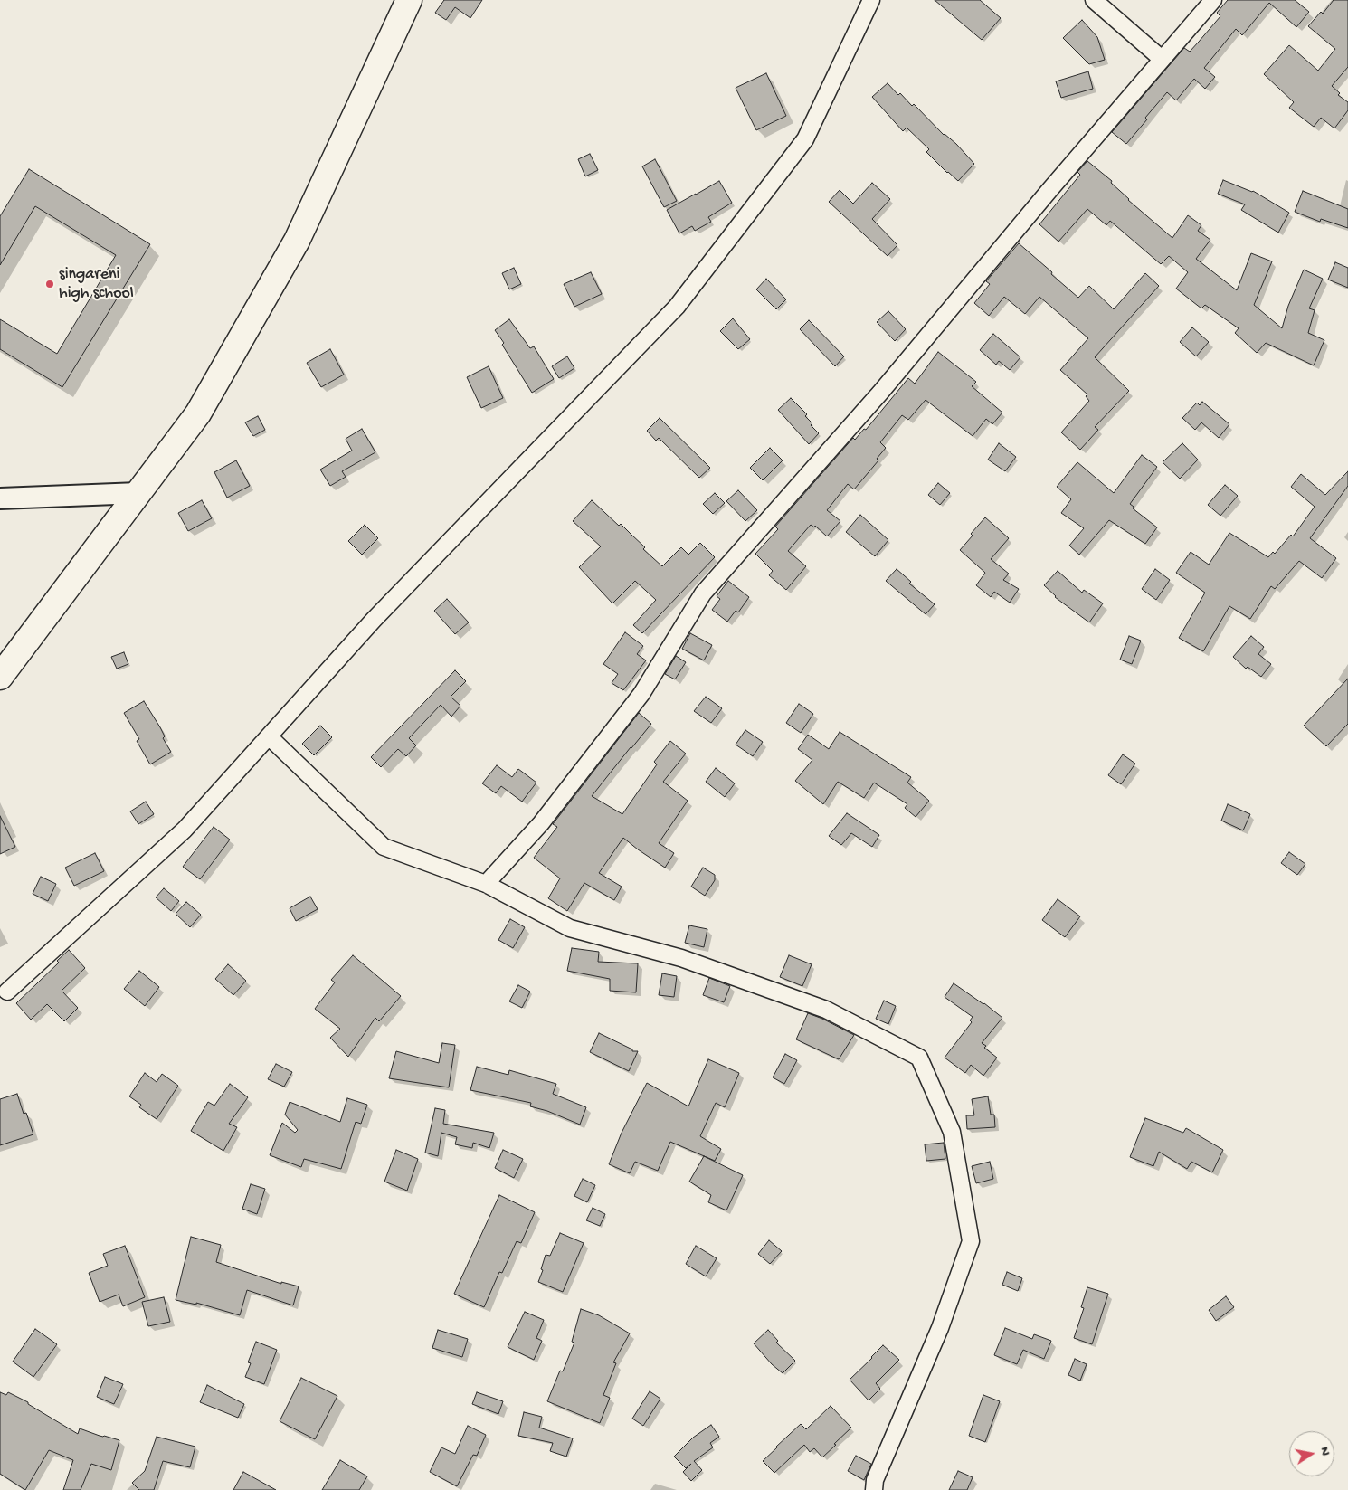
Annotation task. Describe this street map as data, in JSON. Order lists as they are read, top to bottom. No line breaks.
{"places":["singareni high school"],"north":"right"}
